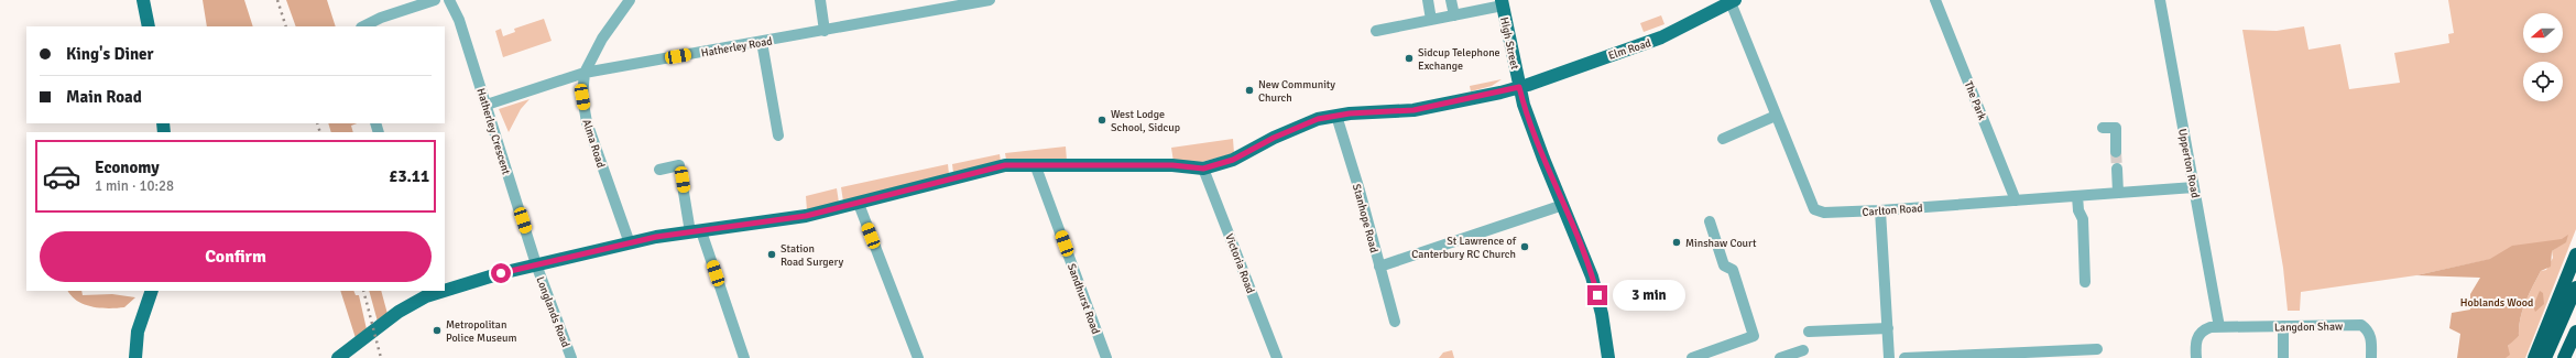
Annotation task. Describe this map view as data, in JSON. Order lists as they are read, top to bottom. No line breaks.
{"streets":{"main road":["High Street","Elm Road"],"street":["Hatherley Road","The Park","Hatherley Crescent","Alma Road","Upperton Road","Carlton Road","Stanhope Road","Victoria Road","Sandhurst Road","Longlands Road","Langdon Shaw"]},"crossings":[["High Street","Elm Road"],["Hatherley Road","Hatherley Crescent"],["Hatherley Road","Alma Road"],["Elm Road","Carlton Road"],["Elm Road","Stanhope Road"],["Elm Road","Victoria Road"],["The Park","Carlton Road"],["Hatherley Crescent","Longlands Road"],["Upperton Road","Carlton Road"],["Upperton Road","Langdon Shaw"]],"parks":["Hoblands Wood"],"places":["Sidcup Telephone Exchange","New Community Church","West Lodge School, Sidcup","Minshaw Court","St Lawrence of Canterbury RC Church","Station Road Surgery","Metropolitan Police Museum"],"north":"left","page":{"banner":["King's Diner","Main Road"],"list":[{"name":"Economy","note":"1 min · 10:28","value":"£3.11"}],"buttons":"Confirm","bubble":"3 min"}}
